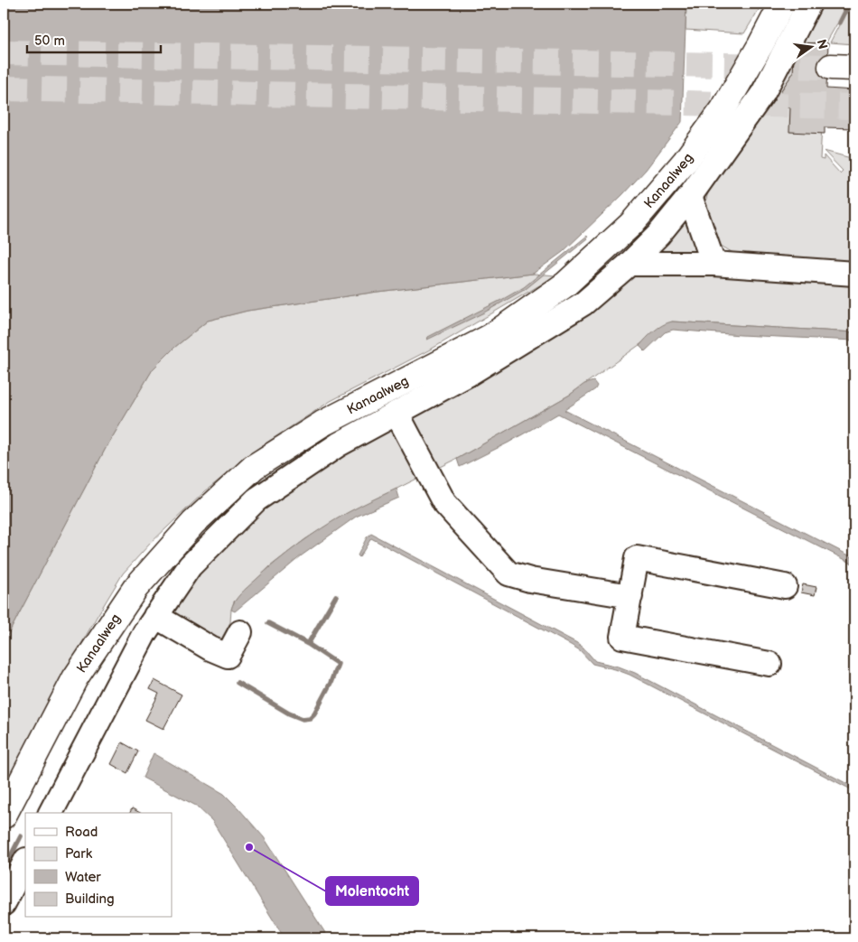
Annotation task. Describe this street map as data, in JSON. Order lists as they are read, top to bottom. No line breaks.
{"streets":{"main road":["Kanaalweg"]},"places":["Molentocht"],"legend":["Road","Park","Water","Building"],"scale_bar":"50 m","north":"right"}
